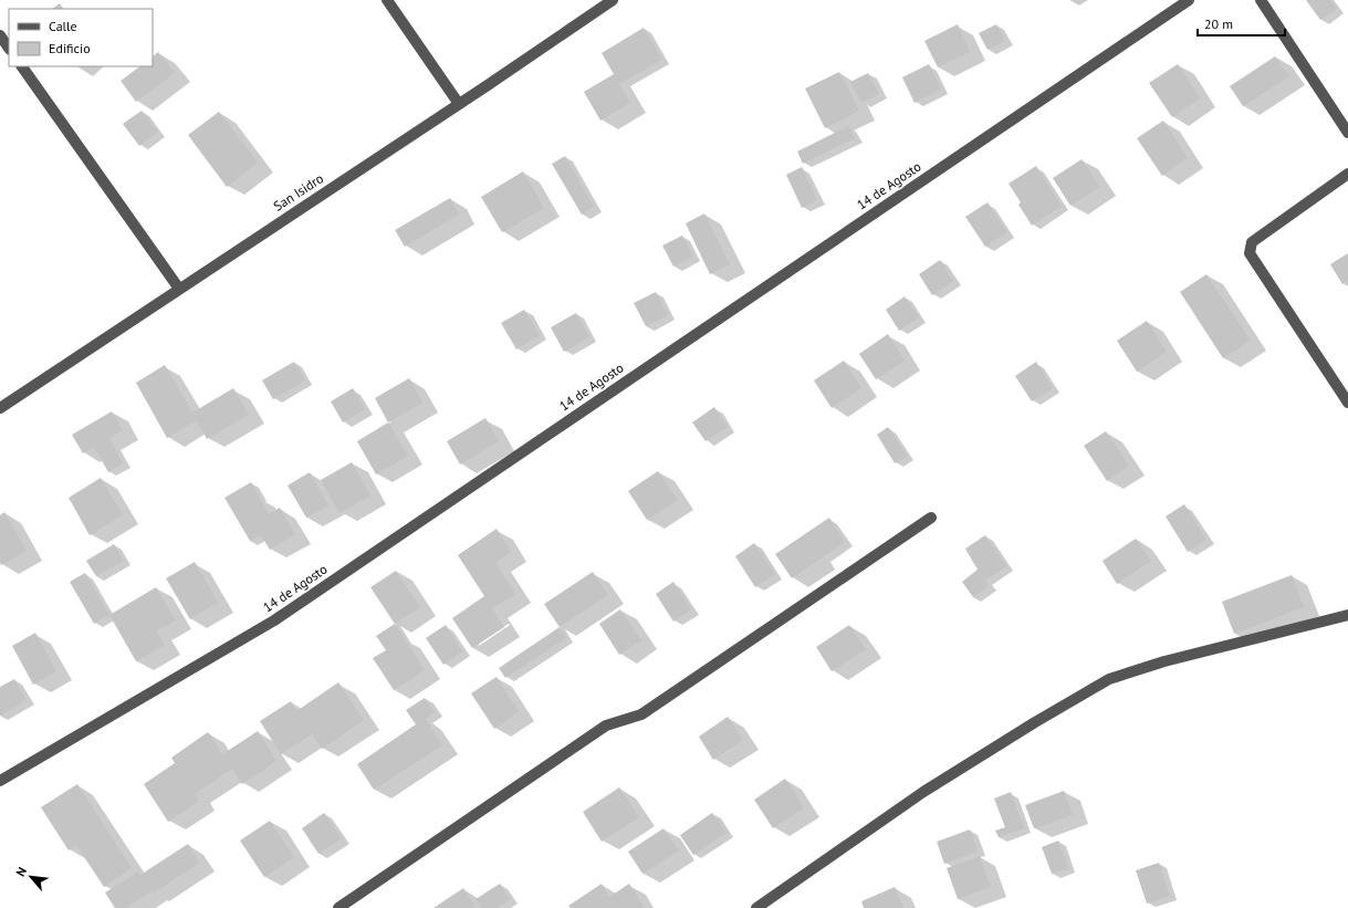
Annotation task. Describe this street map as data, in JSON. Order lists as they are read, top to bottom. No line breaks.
{"streets":{"street":["14 de Agosto","San Isidro"]},"legend":["Calle","Edificio"],"scale_bar":"20 m","north":"top left"}
